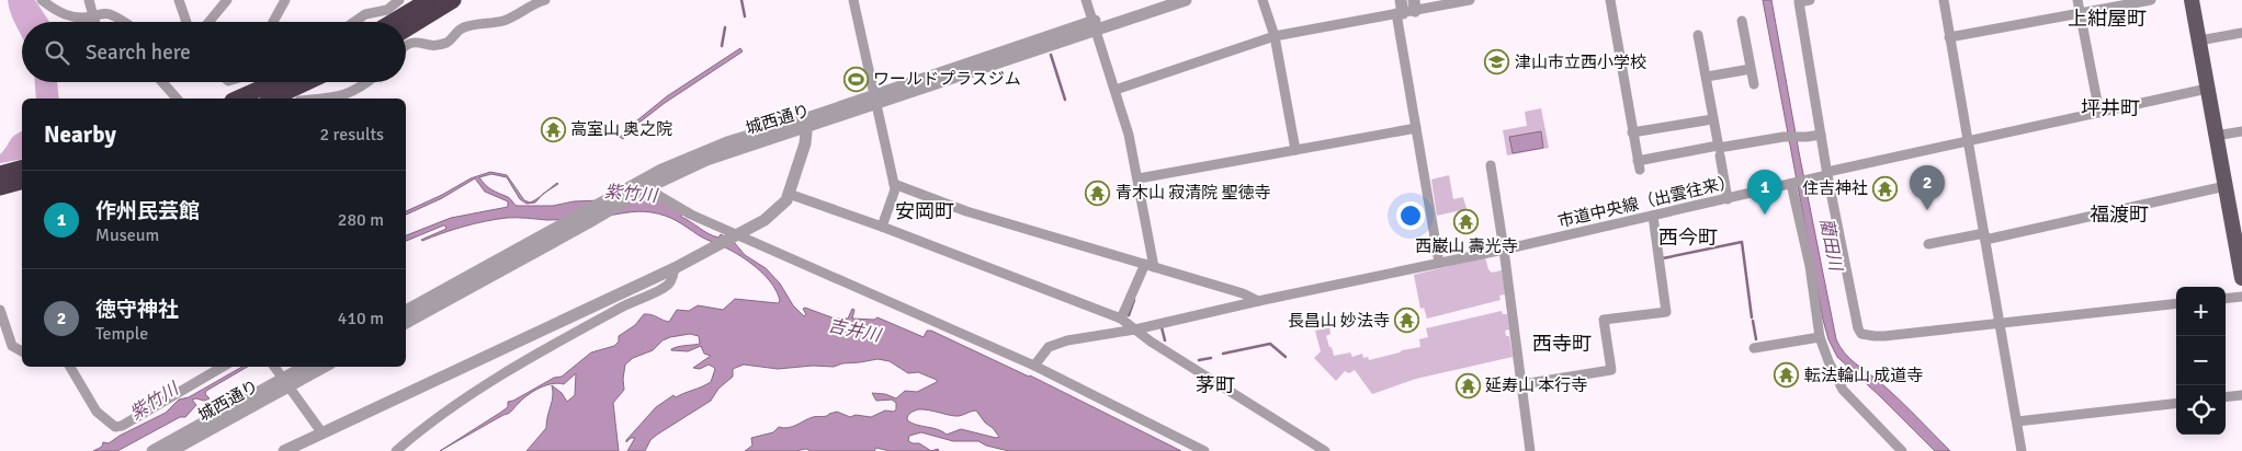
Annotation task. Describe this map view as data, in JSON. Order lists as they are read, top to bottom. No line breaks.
{"streets":{"street":["城西通り","市道中央線（出雲往来）"]},"districts":["上紺屋町","坪井町","安岡町","福渡町","西今町","西寺町","茅町"],"water":["紫竹川","藺田川","吉井川"],"places":{"school or university":["津山市立西小学校"],"sports":["ワールドプラスジム"],"temple":["高室山 奥之院","住吉神社","青木山 寂清院 聖徳寺","西巌山 壽光寺","長昌山 妙法寺","転法輪山 成道寺","延寿山 本行寺"]},"page":{"search":"Search here","heading":["Nearby","2 results"],"pins":["2","1"],"list":[{"mark":"1","name":"作州民芸館","note":"Museum","value":"280 m"},{"mark":"2","name":"徳守神社","note":"Temple","value":"410 m"}],"map_buttons":["+","−"]}}
